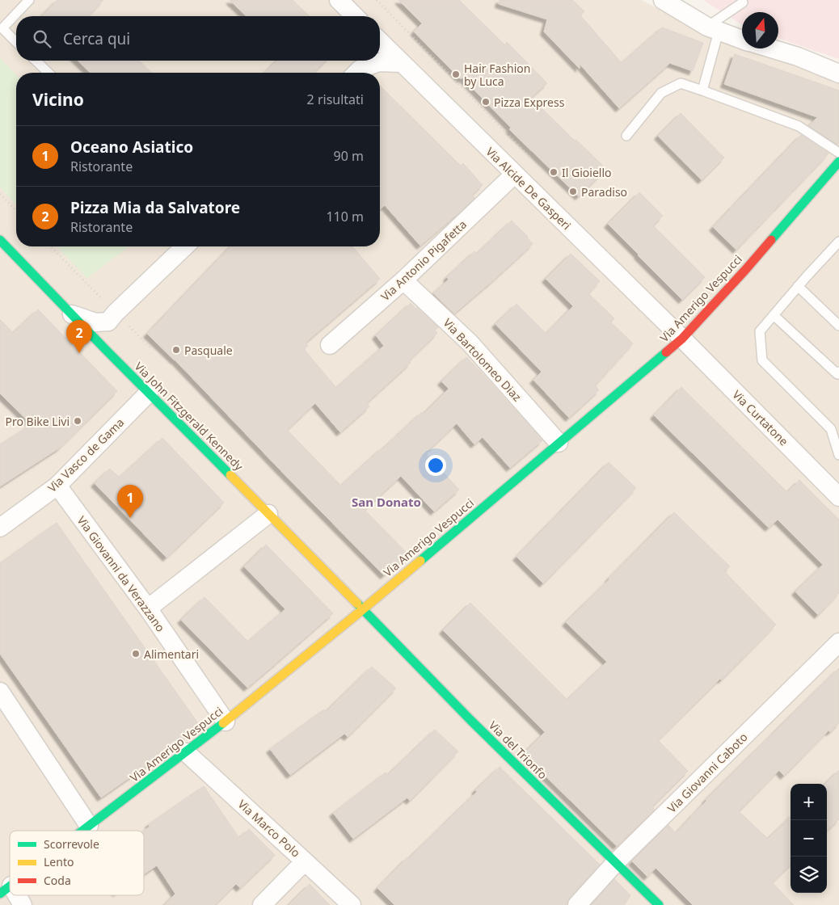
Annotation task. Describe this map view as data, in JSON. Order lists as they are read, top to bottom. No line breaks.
{"streets":{"street":["Via Alcide De Gasperi","Via Antonio Pigafetta","Via Amerigo Vespucci","Via Bartolomeo Diaz","Via John Fitzgerald Kennedy","Via Curtatone","Via Vasco de Gama","Via Giovanni da Verazzano","Via del Trionfo","Via Giovanni Caboto","Via Marco Polo"]},"crossings":[["Via Alcide De Gasperi","Via Antonio Pigafetta"],["Via Alcide De Gasperi","Via Amerigo Vespucci"],["Via Alcide De Gasperi","Via Curtatone"],["Via Antonio Pigafetta","Via Bartolomeo Diaz"],["Via Amerigo Vespucci","Via Bartolomeo Diaz"],["Via Amerigo Vespucci","Via John Fitzgerald Kennedy"],["Via Amerigo Vespucci","Via Curtatone"],["Via Amerigo Vespucci","Via Giovanni da Verazzano"],["Via Amerigo Vespucci","Via del Trionfo"],["Via Amerigo Vespucci","Via Marco Polo"],["Via John Fitzgerald Kennedy","Via Vasco de Gama"],["Via John Fitzgerald Kennedy","Via del Trionfo"],["Via Vasco de Gama","Via Giovanni da Verazzano"],["Via del Trionfo","Via Giovanni Caboto"]],"districts":["San Donato"],"places":["Hair Fashion by Luca","Pizza Express","Il Gioiello","Paradiso","Pasquale","Pro Bike Livi","Alimentari"],"legend":["Scorrevole","Lento","Coda"],"north":"top","page":{"search":"Cerca qui","heading":["Vicino","2 risultati"],"list":[{"mark":"1","name":"Oceano Asiatico","note":"Ristorante","value":"90 m"},{"mark":"2","name":"Pizza Mia da Salvatore","note":"Ristorante","value":"110 m"}],"pins":["2","1"],"map_buttons":["+","−"]}}
